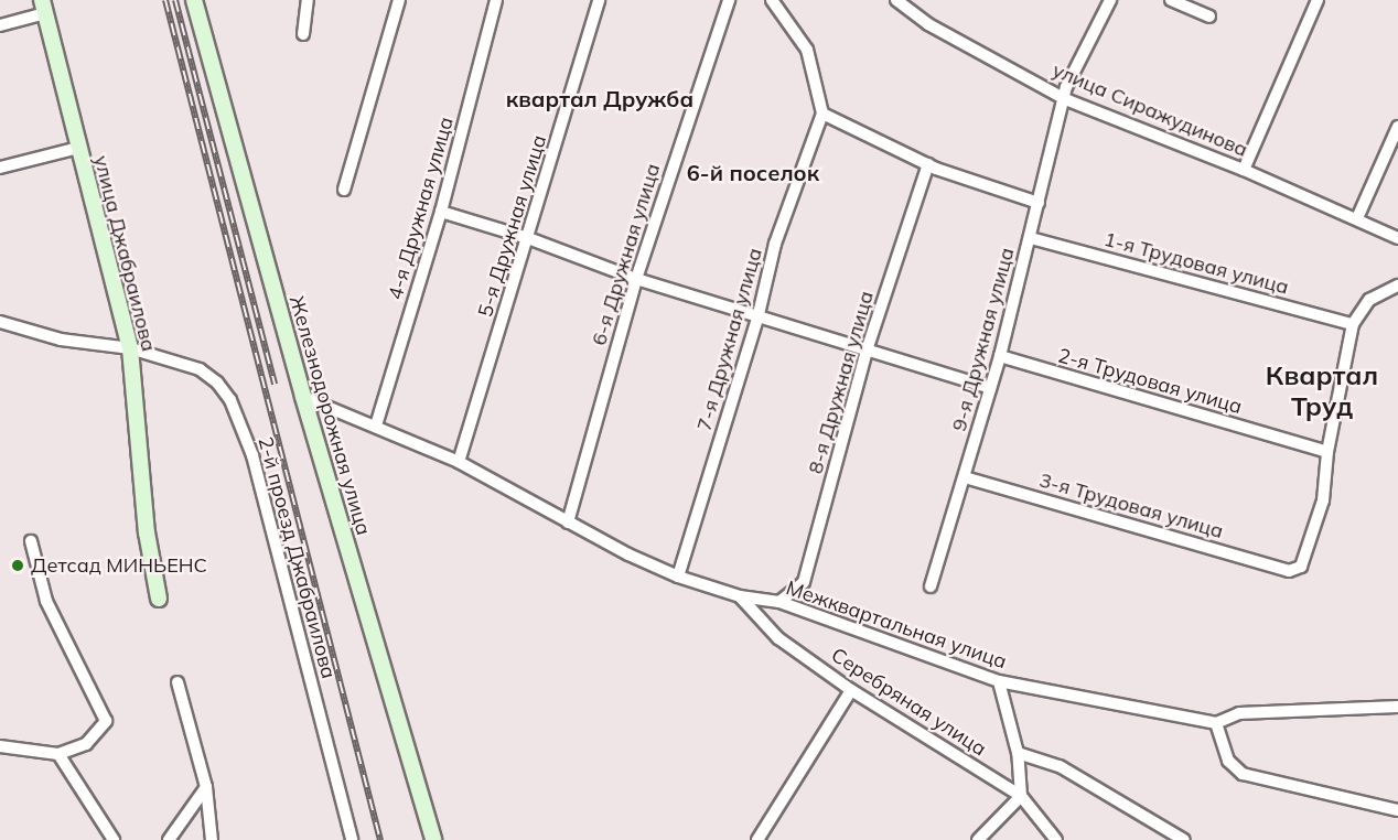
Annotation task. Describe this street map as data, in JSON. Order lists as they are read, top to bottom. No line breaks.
{"streets":{"street":["улица Сиражудинова","4-я Дружная улица","5-я Дружная улица","улица Джабраилова","6-я Дружная улица","1-я Трудовая улица","7-я Дружная улица","9-я Дружная улица","2-я Трудовая улица","8-я Дружная улица","Железнодорожная улица","3-я Трудовая улица","2-й проезд Джабраилова","Межквартальная улица","Серебряная улица"]},"crossings":[["улица Сиражудинова","9-я Дружная улица"],["4-я Дружная улица","Межквартальная улица"],["5-я Дружная улица","Межквартальная улица"],["улица Джабраилова","2-й проезд Джабраилова"],["6-я Дружная улица","Межквартальная улица"],["1-я Трудовая улица","9-я Дружная улица"],["7-я Дружная улица","Межквартальная улица"],["9-я Дружная улица","2-я Трудовая улица"],["9-я Дружная улица","3-я Трудовая улица"],["2-я Трудовая улица","3-я Трудовая улица"],["8-я Дружная улица","Межквартальная улица"],["Железнодорожная улица","Межквартальная улица"],["Межквартальная улица","Серебряная улица"]],"districts":["квартал Дружба","6-й поселок","Квартал Труд"],"places":["Детсад МИНЬЕНС"]}
